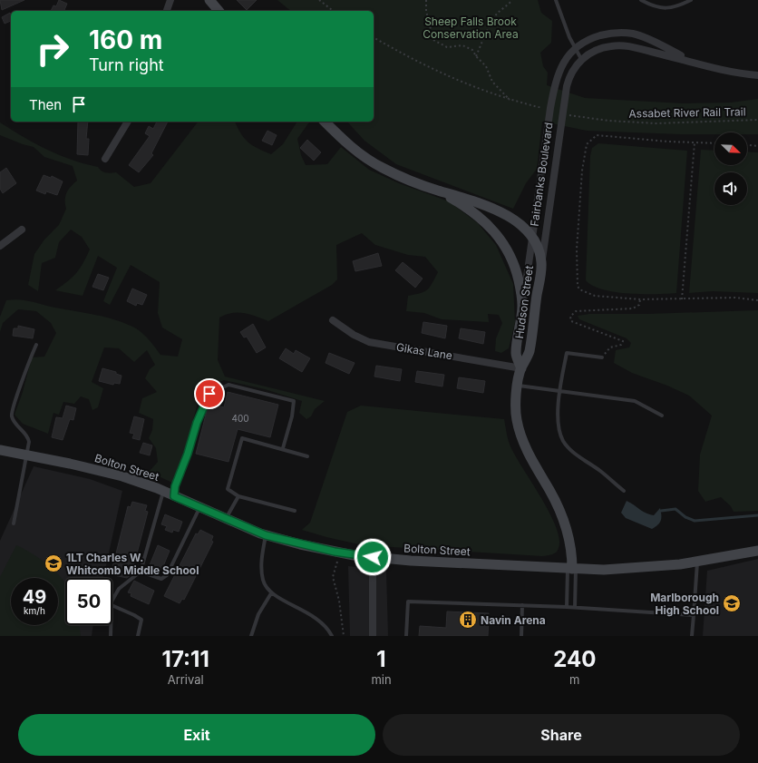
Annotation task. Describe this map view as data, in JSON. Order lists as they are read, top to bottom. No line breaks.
{"streets":{"street":["Fairbanks Boulevard","Hudson Street","Gikas Lane","Bolton Street"],"path":["Assabet River Rail Trail"]},"crossings":[["Assabet River Rail Trail","Fairbanks Boulevard"],["Fairbanks Boulevard","Hudson Street"],["Hudson Street","Gikas Lane"],["Hudson Street","Bolton Street"]],"parks":["Sheep Falls Brook Conservation Area"],"places":{"school or university":["1LT Charles W. Whitcomb Middle School","Marlborough High School"],"building":["Navin Arena"]},"house_numbers":["400"],"north":"bottom right","page":{"turn":["160 m","Turn right"],"then":"Then","speed":"49 km/h","limit":"50","eta":["17:11","Arrival","1","min","240","m"],"buttons":["Exit","Share"]}}
